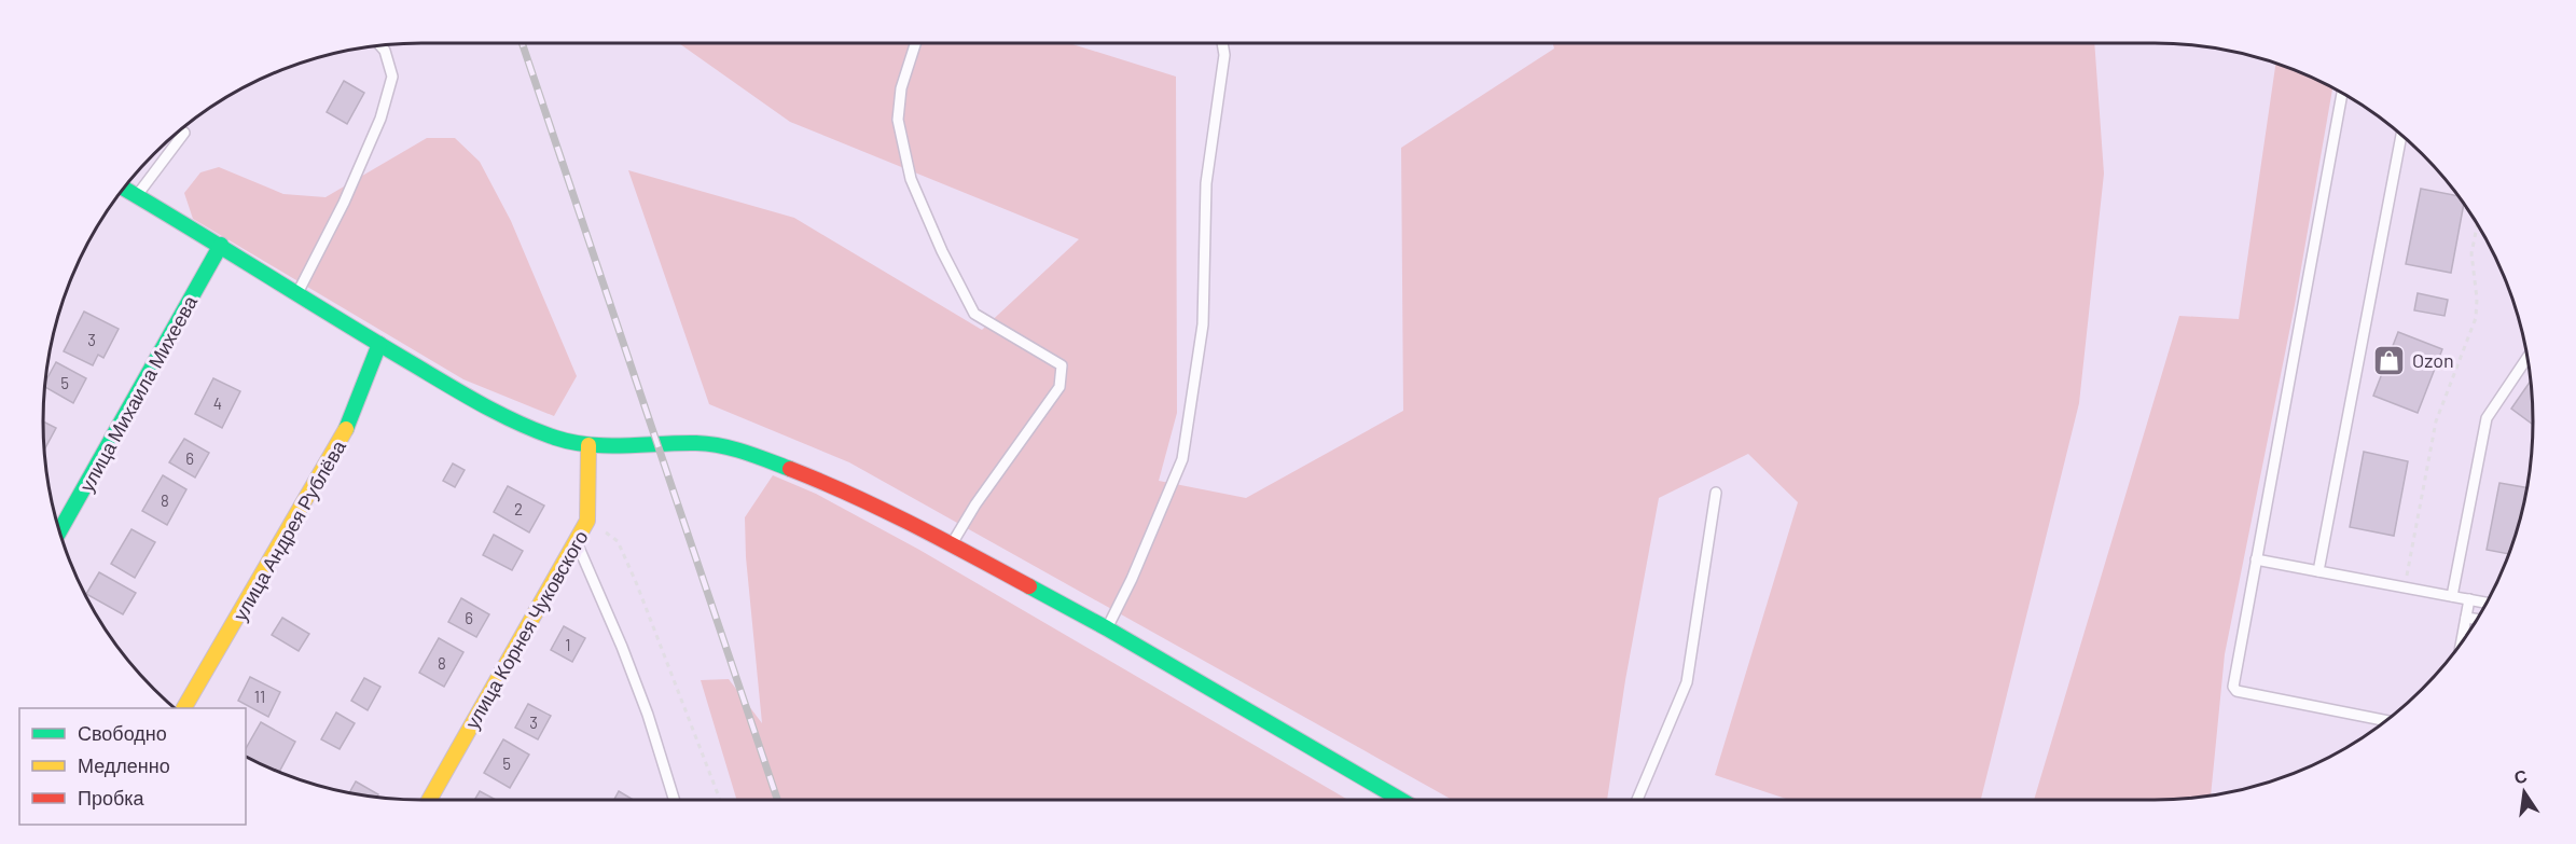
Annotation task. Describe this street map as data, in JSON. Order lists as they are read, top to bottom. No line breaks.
{"streets":{"street":["улица Михаила Михеева","улица Андрея Рублёва","улица Корнея Чуковского"]},"places":{"shop":["Ozon"]},"house_numbers":["3","5","4","6","8","2","6","1","8","11","3","5"],"legend":["Свободно","Медленно","Пробка"],"north":"top"}
